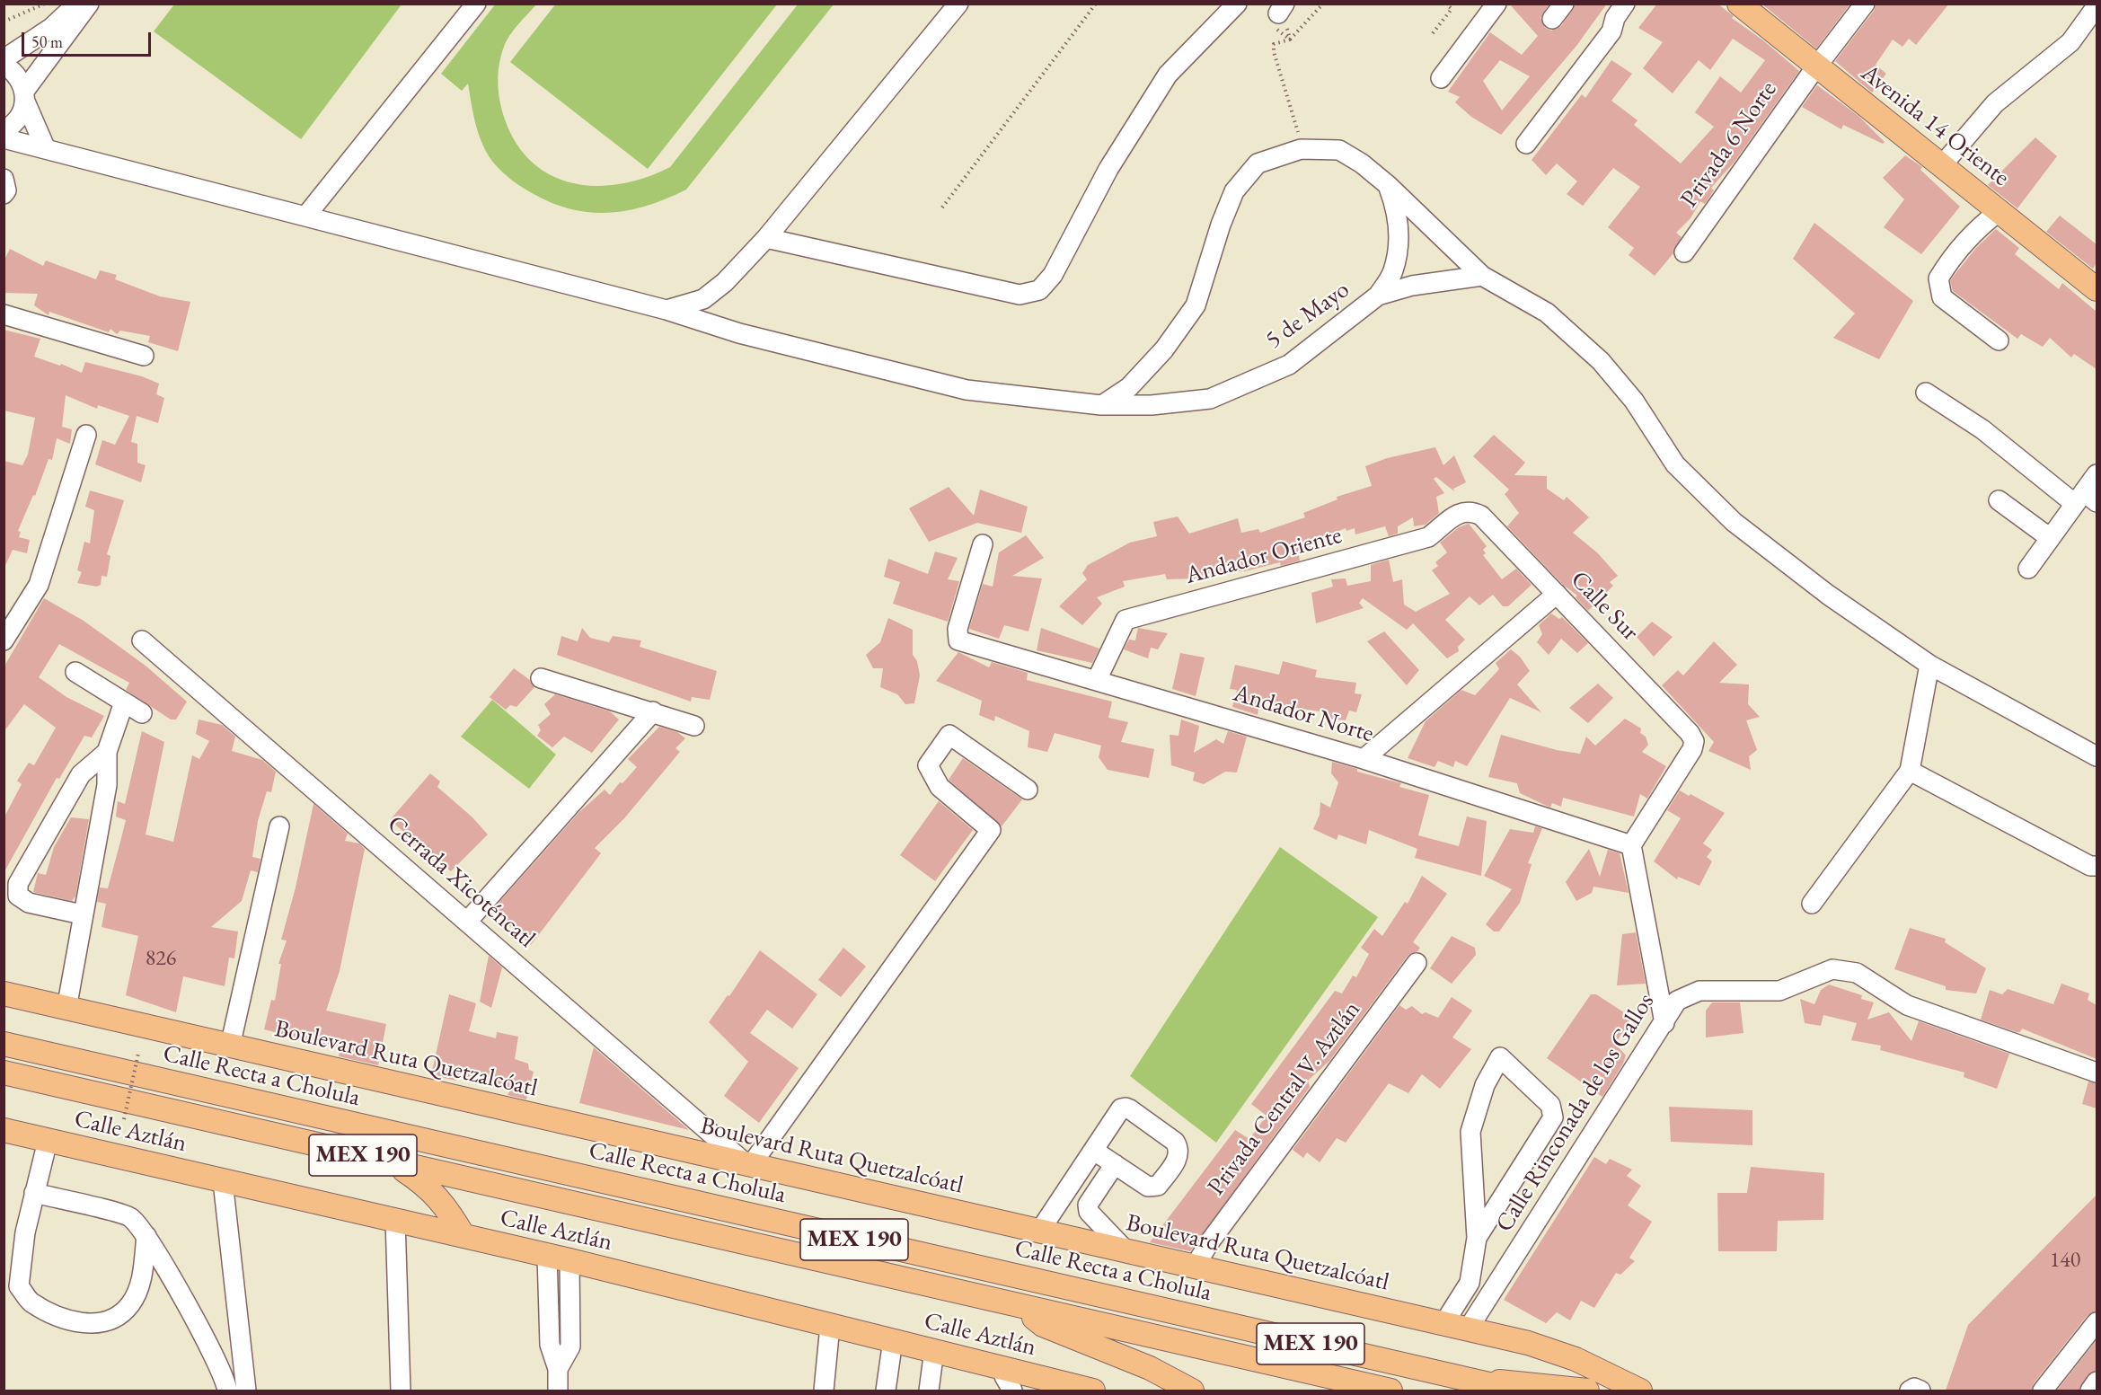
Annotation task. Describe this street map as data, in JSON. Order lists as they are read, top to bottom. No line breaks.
{"streets":{"main road":["Avenida 14 Oriente","Boulevard Ruta Quetzalcóatl","Calle Recta a Cholula","Calle Aztlán","MEX 190"],"street":["Privada 6 Norte","5 de Mayo","Andador Oriente","Calle Sur","Andador Norte","Cerrada Xicoténcatl","Privada Central V. Aztlán","Calle Rinconada de los Gallos"]},"crossings":[["Avenida 14 Oriente","Privada 6 Norte"],["Andador Oriente","Calle Sur"],["Andador Oriente","Andador Norte"],["Calle Sur","Andador Norte"],["Cerrada Xicoténcatl","Boulevard Ruta Quetzalcóatl"],["Boulevard Ruta Quetzalcóatl","Privada Central V. Aztlán"],["Boulevard Ruta Quetzalcóatl","Calle Rinconada de los Gallos"]],"house_numbers":["826","140"],"scale_bar":"50 m"}
